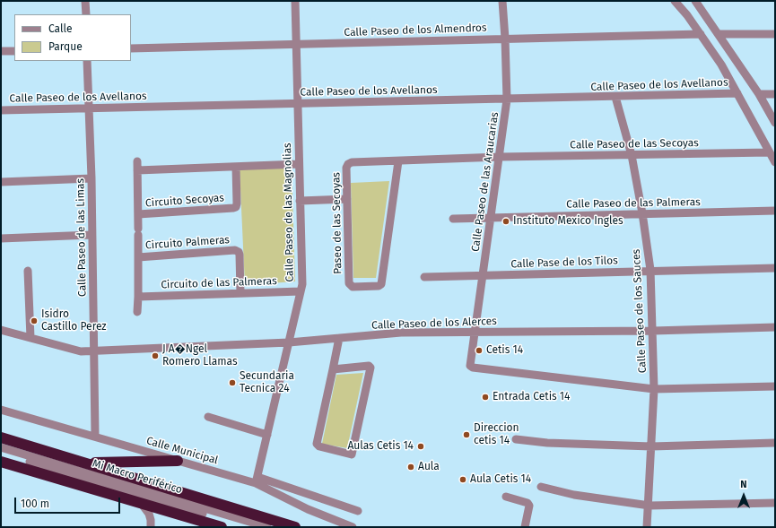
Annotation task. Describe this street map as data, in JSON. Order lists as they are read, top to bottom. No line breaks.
{"streets":{"street":["Calle Paseo de los Almendros","Calle Paseo de los Avellanos","Calle Paseo de las Secoyas","Calle Paseo de las Araucarias","Circuito Secoyas","Calle Paseo de las Palmeras","Calle Paseo de las Magnolias","Paseo de las Secoyas","Calle Paseo de las Limas","Circuito Palmeras","Calle Pase de los Tilos","Circuito de las Palmeras","Calle Paseo de los Sauces","Calle Paseo de los Alerces","Calle Municipal","Mi Macro Periférico"]},"crossings":[["Calle Paseo de los Almendros","Calle Paseo de las Araucarias"],["Calle Paseo de los Almendros","Calle Paseo de las Magnolias"],["Calle Paseo de los Avellanos","Calle Paseo de las Araucarias"],["Calle Paseo de los Avellanos","Calle Paseo de las Magnolias"],["Calle Paseo de los Avellanos","Calle Paseo de las Limas"],["Calle Paseo de los Avellanos","Calle Paseo de los Sauces"],["Calle Paseo de las Secoyas","Calle Paseo de las Araucarias"],["Calle Paseo de las Secoyas","Paseo de las Secoyas"],["Calle Paseo de las Secoyas","Calle Paseo de los Sauces"],["Calle Paseo de las Araucarias","Calle Paseo de las Palmeras"],["Calle Paseo de las Araucarias","Paseo de las Secoyas"],["Calle Paseo de las Araucarias","Calle Pase de los Tilos"],["Calle Paseo de las Araucarias","Calle Paseo de los Sauces"],["Calle Paseo de las Araucarias","Calle Paseo de los Alerces"],["Calle Paseo de las Palmeras","Calle Paseo de los Sauces"],["Calle Paseo de las Magnolias","Circuito de las Palmeras"],["Calle Paseo de las Magnolias","Calle Paseo de los Alerces"],["Calle Paseo de las Magnolias","Calle Municipal"],["Calle Paseo de las Limas","Calle Paseo de los Alerces"],["Calle Paseo de las Limas","Calle Municipal"],["Circuito Palmeras","Circuito de las Palmeras"],["Calle Pase de los Tilos","Calle Paseo de los Sauces"],["Calle Paseo de los Sauces","Calle Paseo de los Alerces"]],"places":["Instituto Mexico Ingles","Isidro Castillo Perez","Cetis 14","J A�Ngel Romero Llamas","Secundaria Tecnica 24","Entrada Cetis 14","Direccion cetis 14","Aulas Cetis 14","Aula","Aula Cetis 14"],"legend":["Calle","Parque"],"scale_bar":"100 m","north":"top"}
